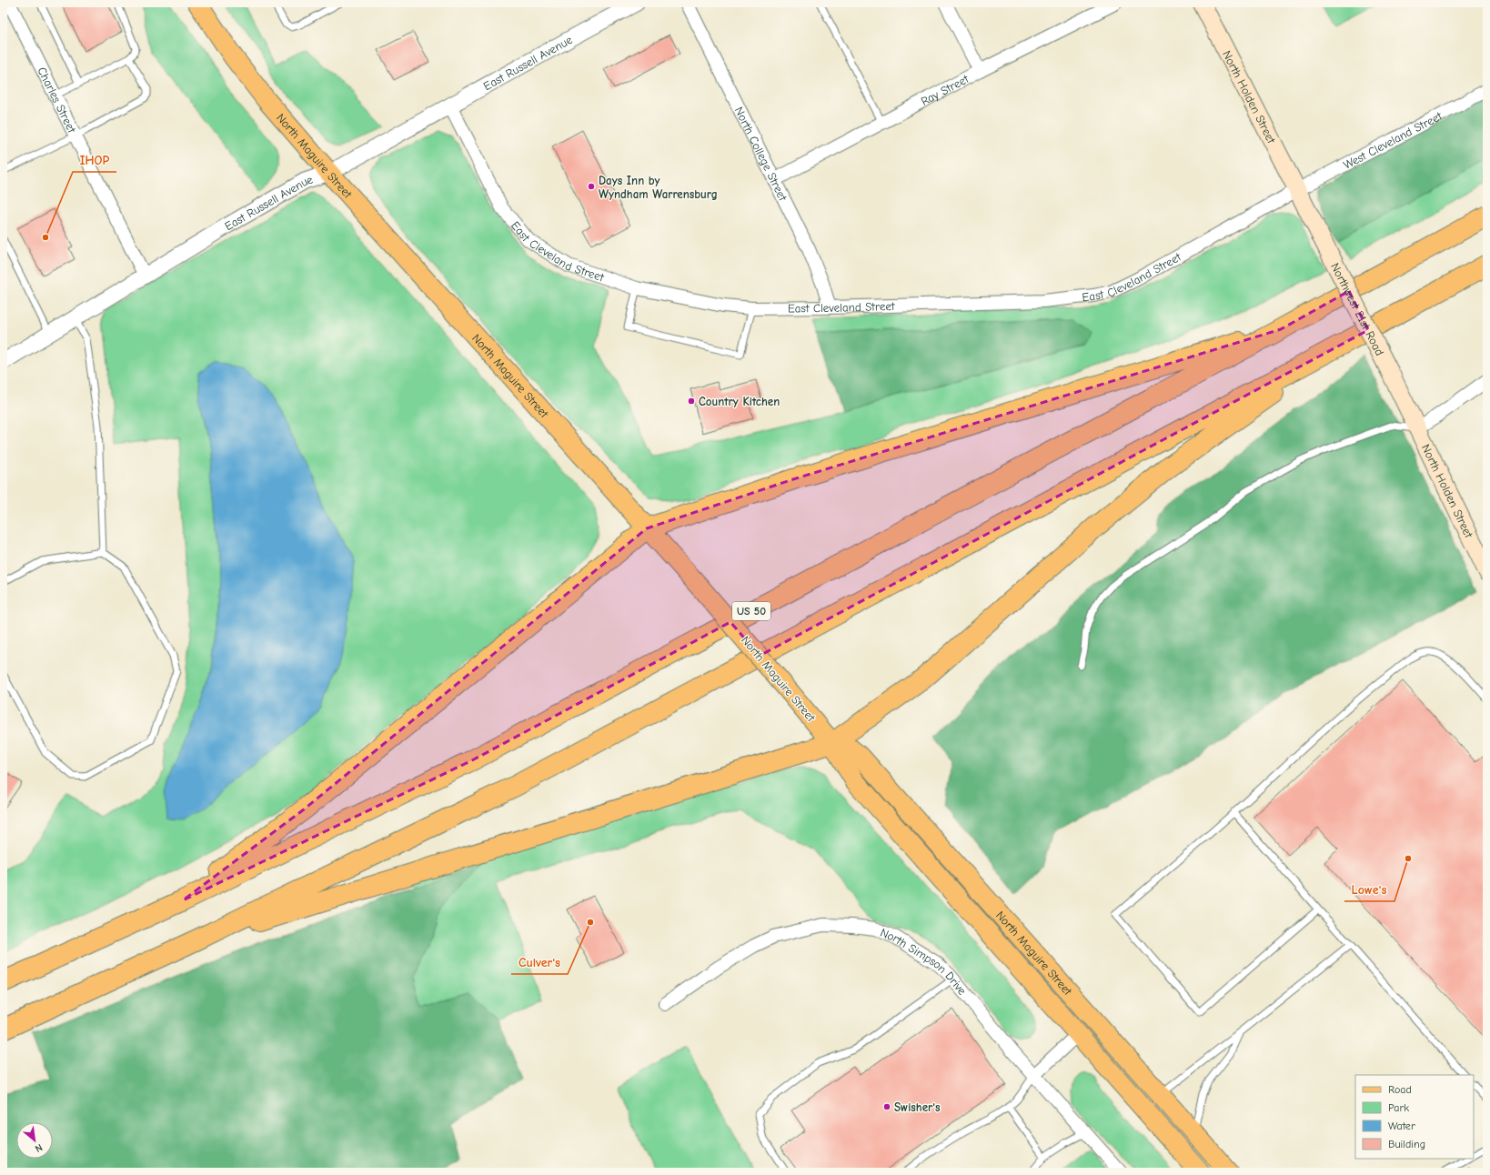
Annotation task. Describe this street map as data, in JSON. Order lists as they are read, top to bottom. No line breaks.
{"streets":{"highway":["US 50"],"main road":["North Holden Street","North Maguire Street","Northwest 21st Road"],"street":["East Russell Avenue","Ray Street","Charles Street","West Cleveland Street","North College Street","East Cleveland Street","North Simpson Drive"]},"crossings":[["East Russell Avenue","Charles Street"],["East Russell Avenue","North Maguire Street"],["East Russell Avenue","East Cleveland Street"],["Ray Street","North College Street"],["North Holden Street","West Cleveland Street"],["North Holden Street","East Cleveland Street"],["North Holden Street","Northwest 21st Road"],["West Cleveland Street","East Cleveland Street"],["West Cleveland Street","Northwest 21st Road"],["North College Street","East Cleveland Street"],["East Cleveland Street","Northwest 21st Road"]],"places":["Days Inn by Wyndham Warrensburg","IHOP","Country Kitchen","Lowe's","Culver's","Swisher's"],"legend":["Road","Park","Water","Building"],"north":"bottom right"}
